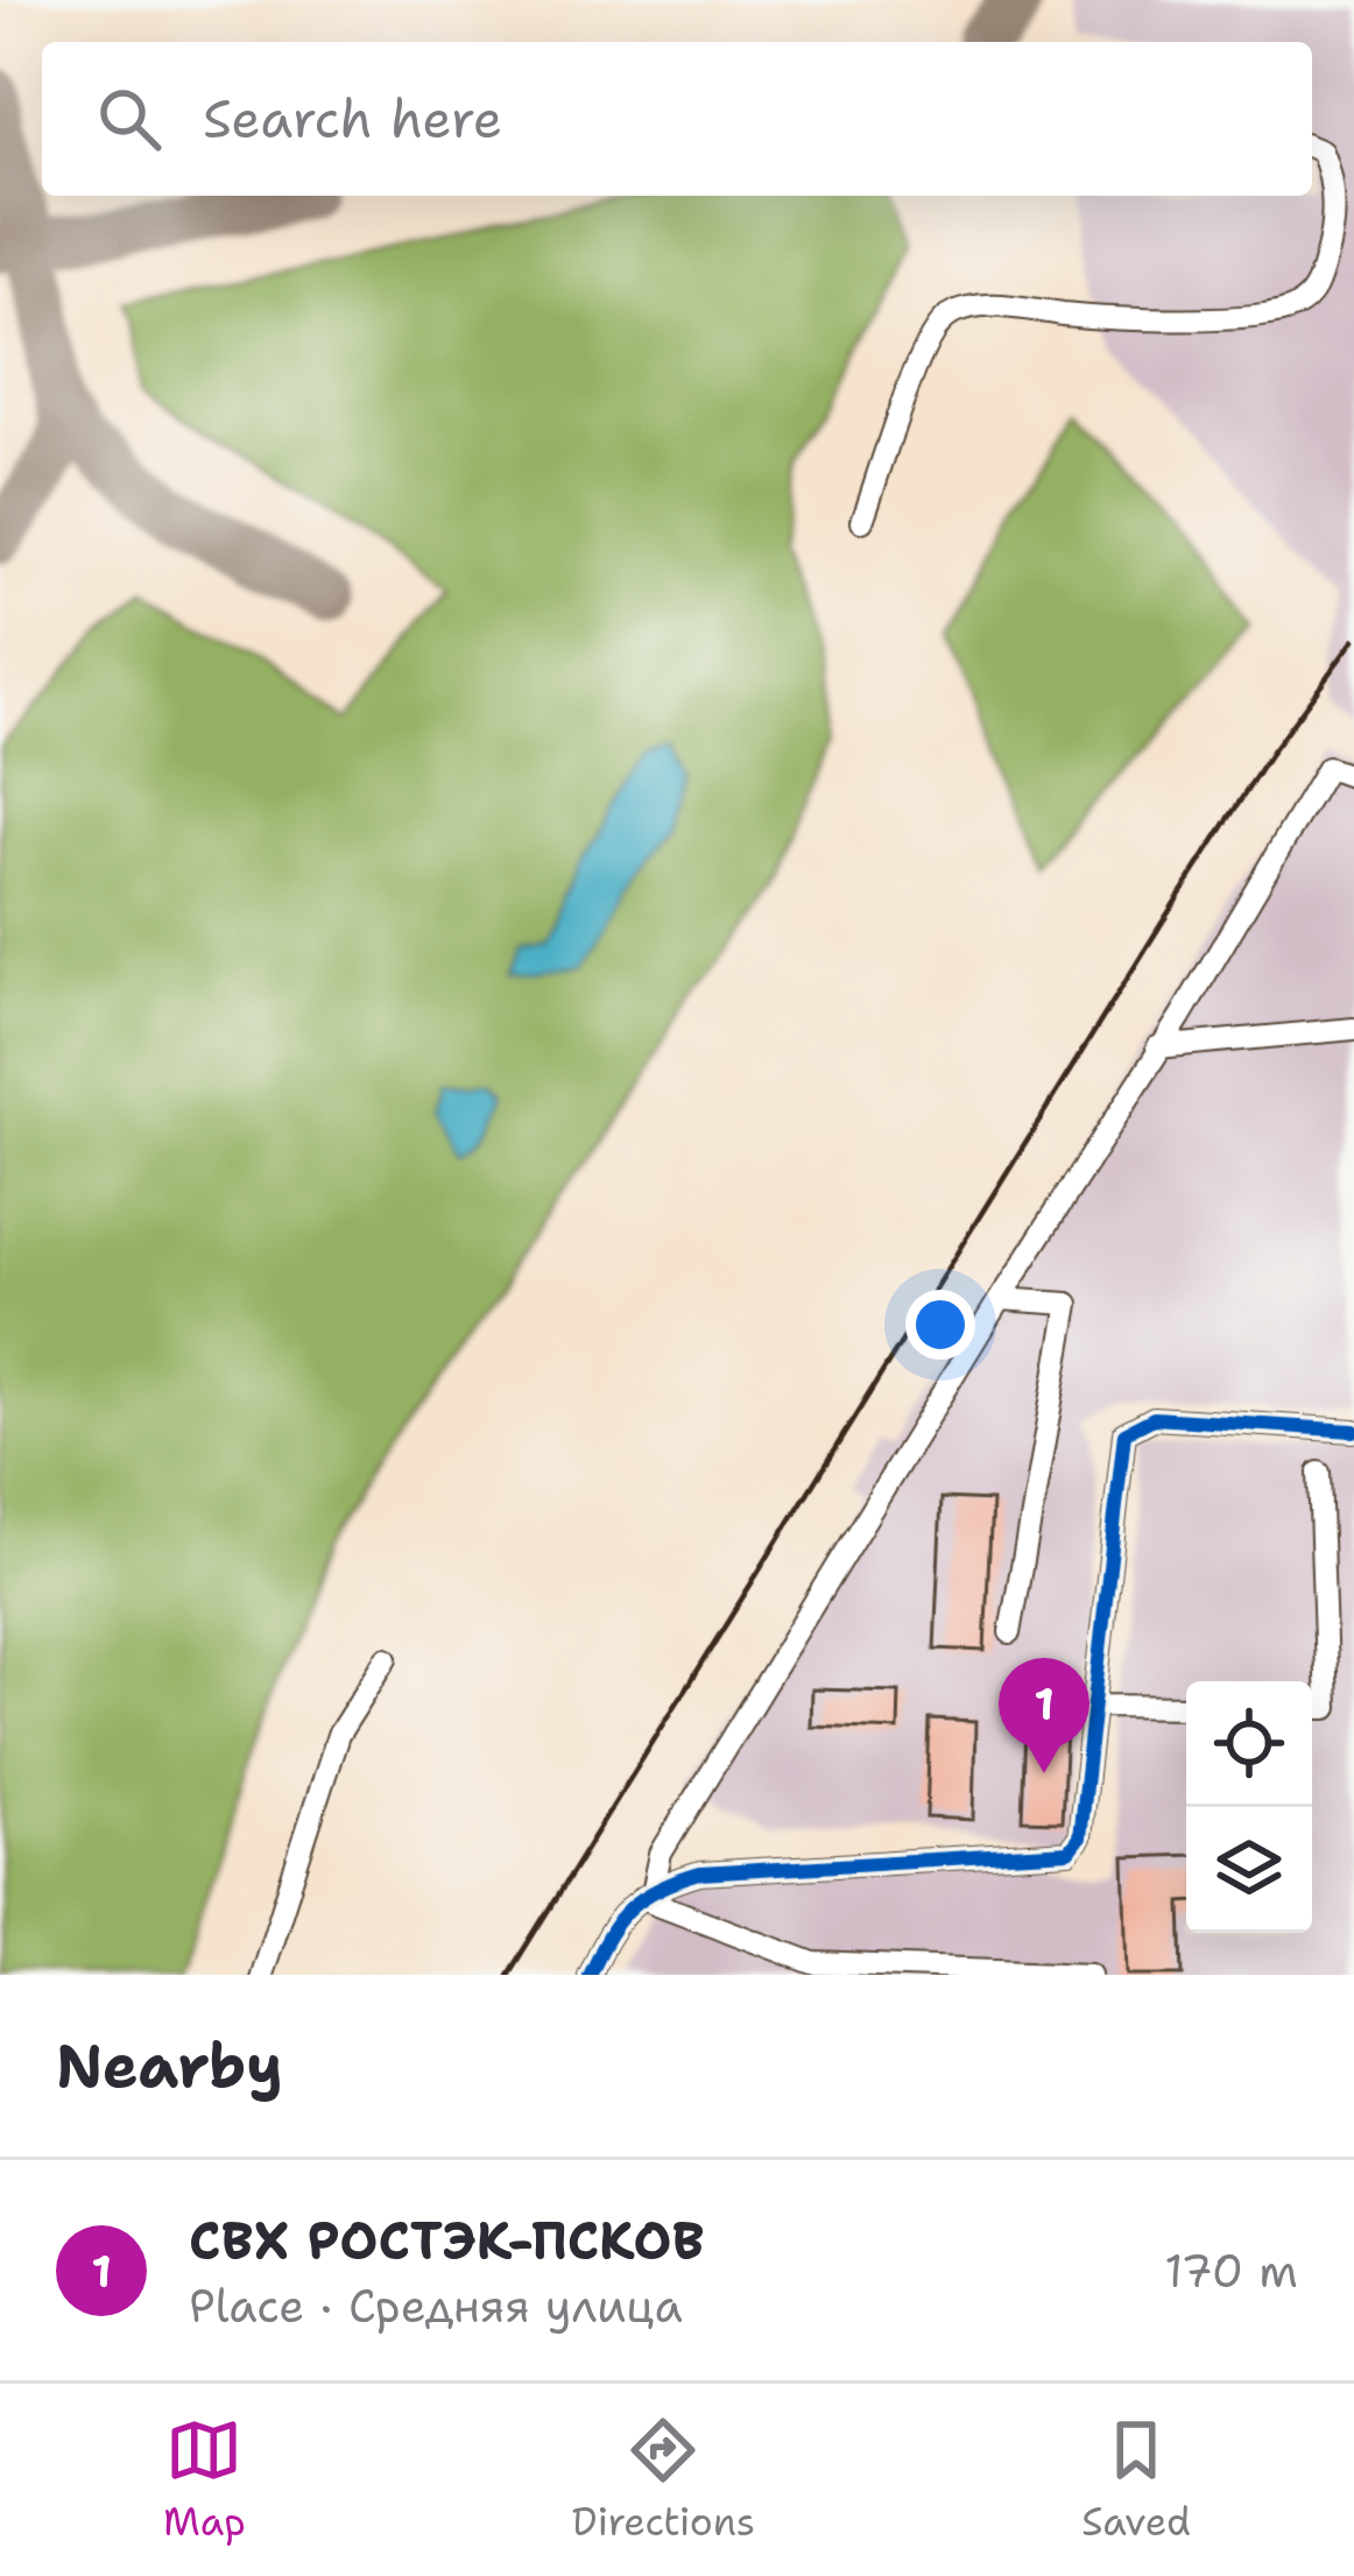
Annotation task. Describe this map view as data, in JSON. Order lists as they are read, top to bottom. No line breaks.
{"page":{"search":"Search here","pins":"1","heading":"Nearby","list":[{"mark":"1","name":"СВХ РОСТЭК-ПСКОВ","note":"Place · Средняя улица","value":"170 m"}],"nav":["Map","Directions","Saved"]}}
